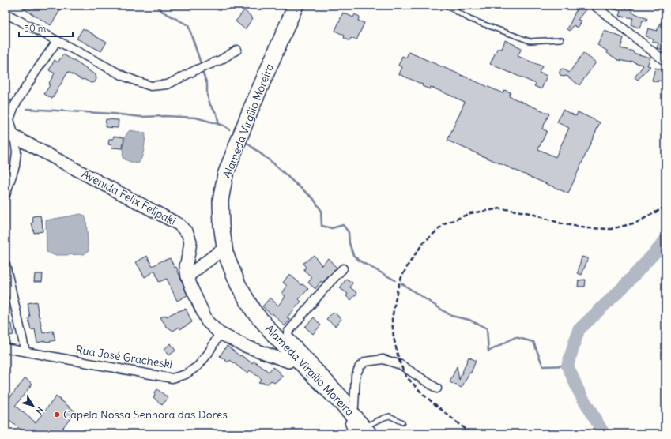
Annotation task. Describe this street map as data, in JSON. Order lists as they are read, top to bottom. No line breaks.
{"streets":{"highway":["Alameda Virgílio Moreira"],"street":["Avenida Felix Felipaki","Rua José Gracheski"]},"crossings":[["Alameda Virgílio Moreira","Avenida Felix Felipaki"],["Avenida Felix Felipaki","Rua José Gracheski"]],"places":["Capela Nossa Senhora das Dores"],"scale_bar":"50 m","north":"bottom right"}
